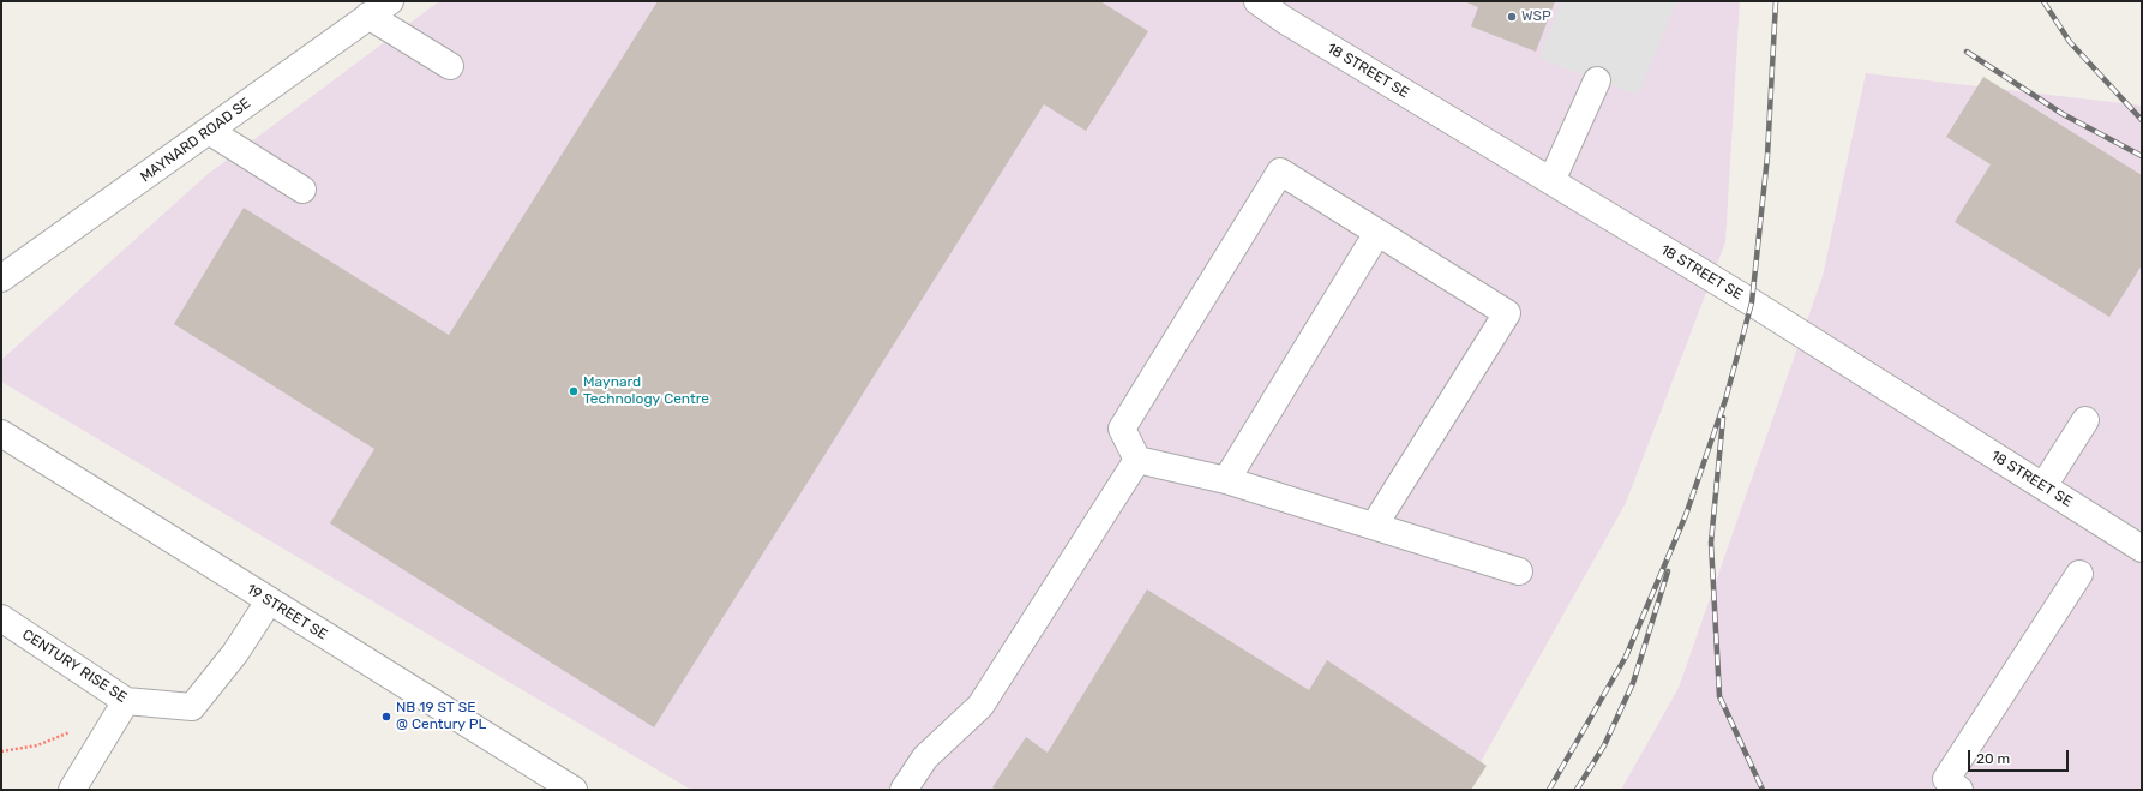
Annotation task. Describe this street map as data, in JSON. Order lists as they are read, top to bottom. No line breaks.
{"streets":{"street":["18 STREET SE","MAYNARD ROAD SE","19 STREET SE","CENTURY RISE SE"]},"crossings":[["19 STREET SE","CENTURY RISE SE"]],"places":["WSP","Maynard Technology Centre","NB 19 ST SE @ Century PL"],"scale_bar":"20 m"}
